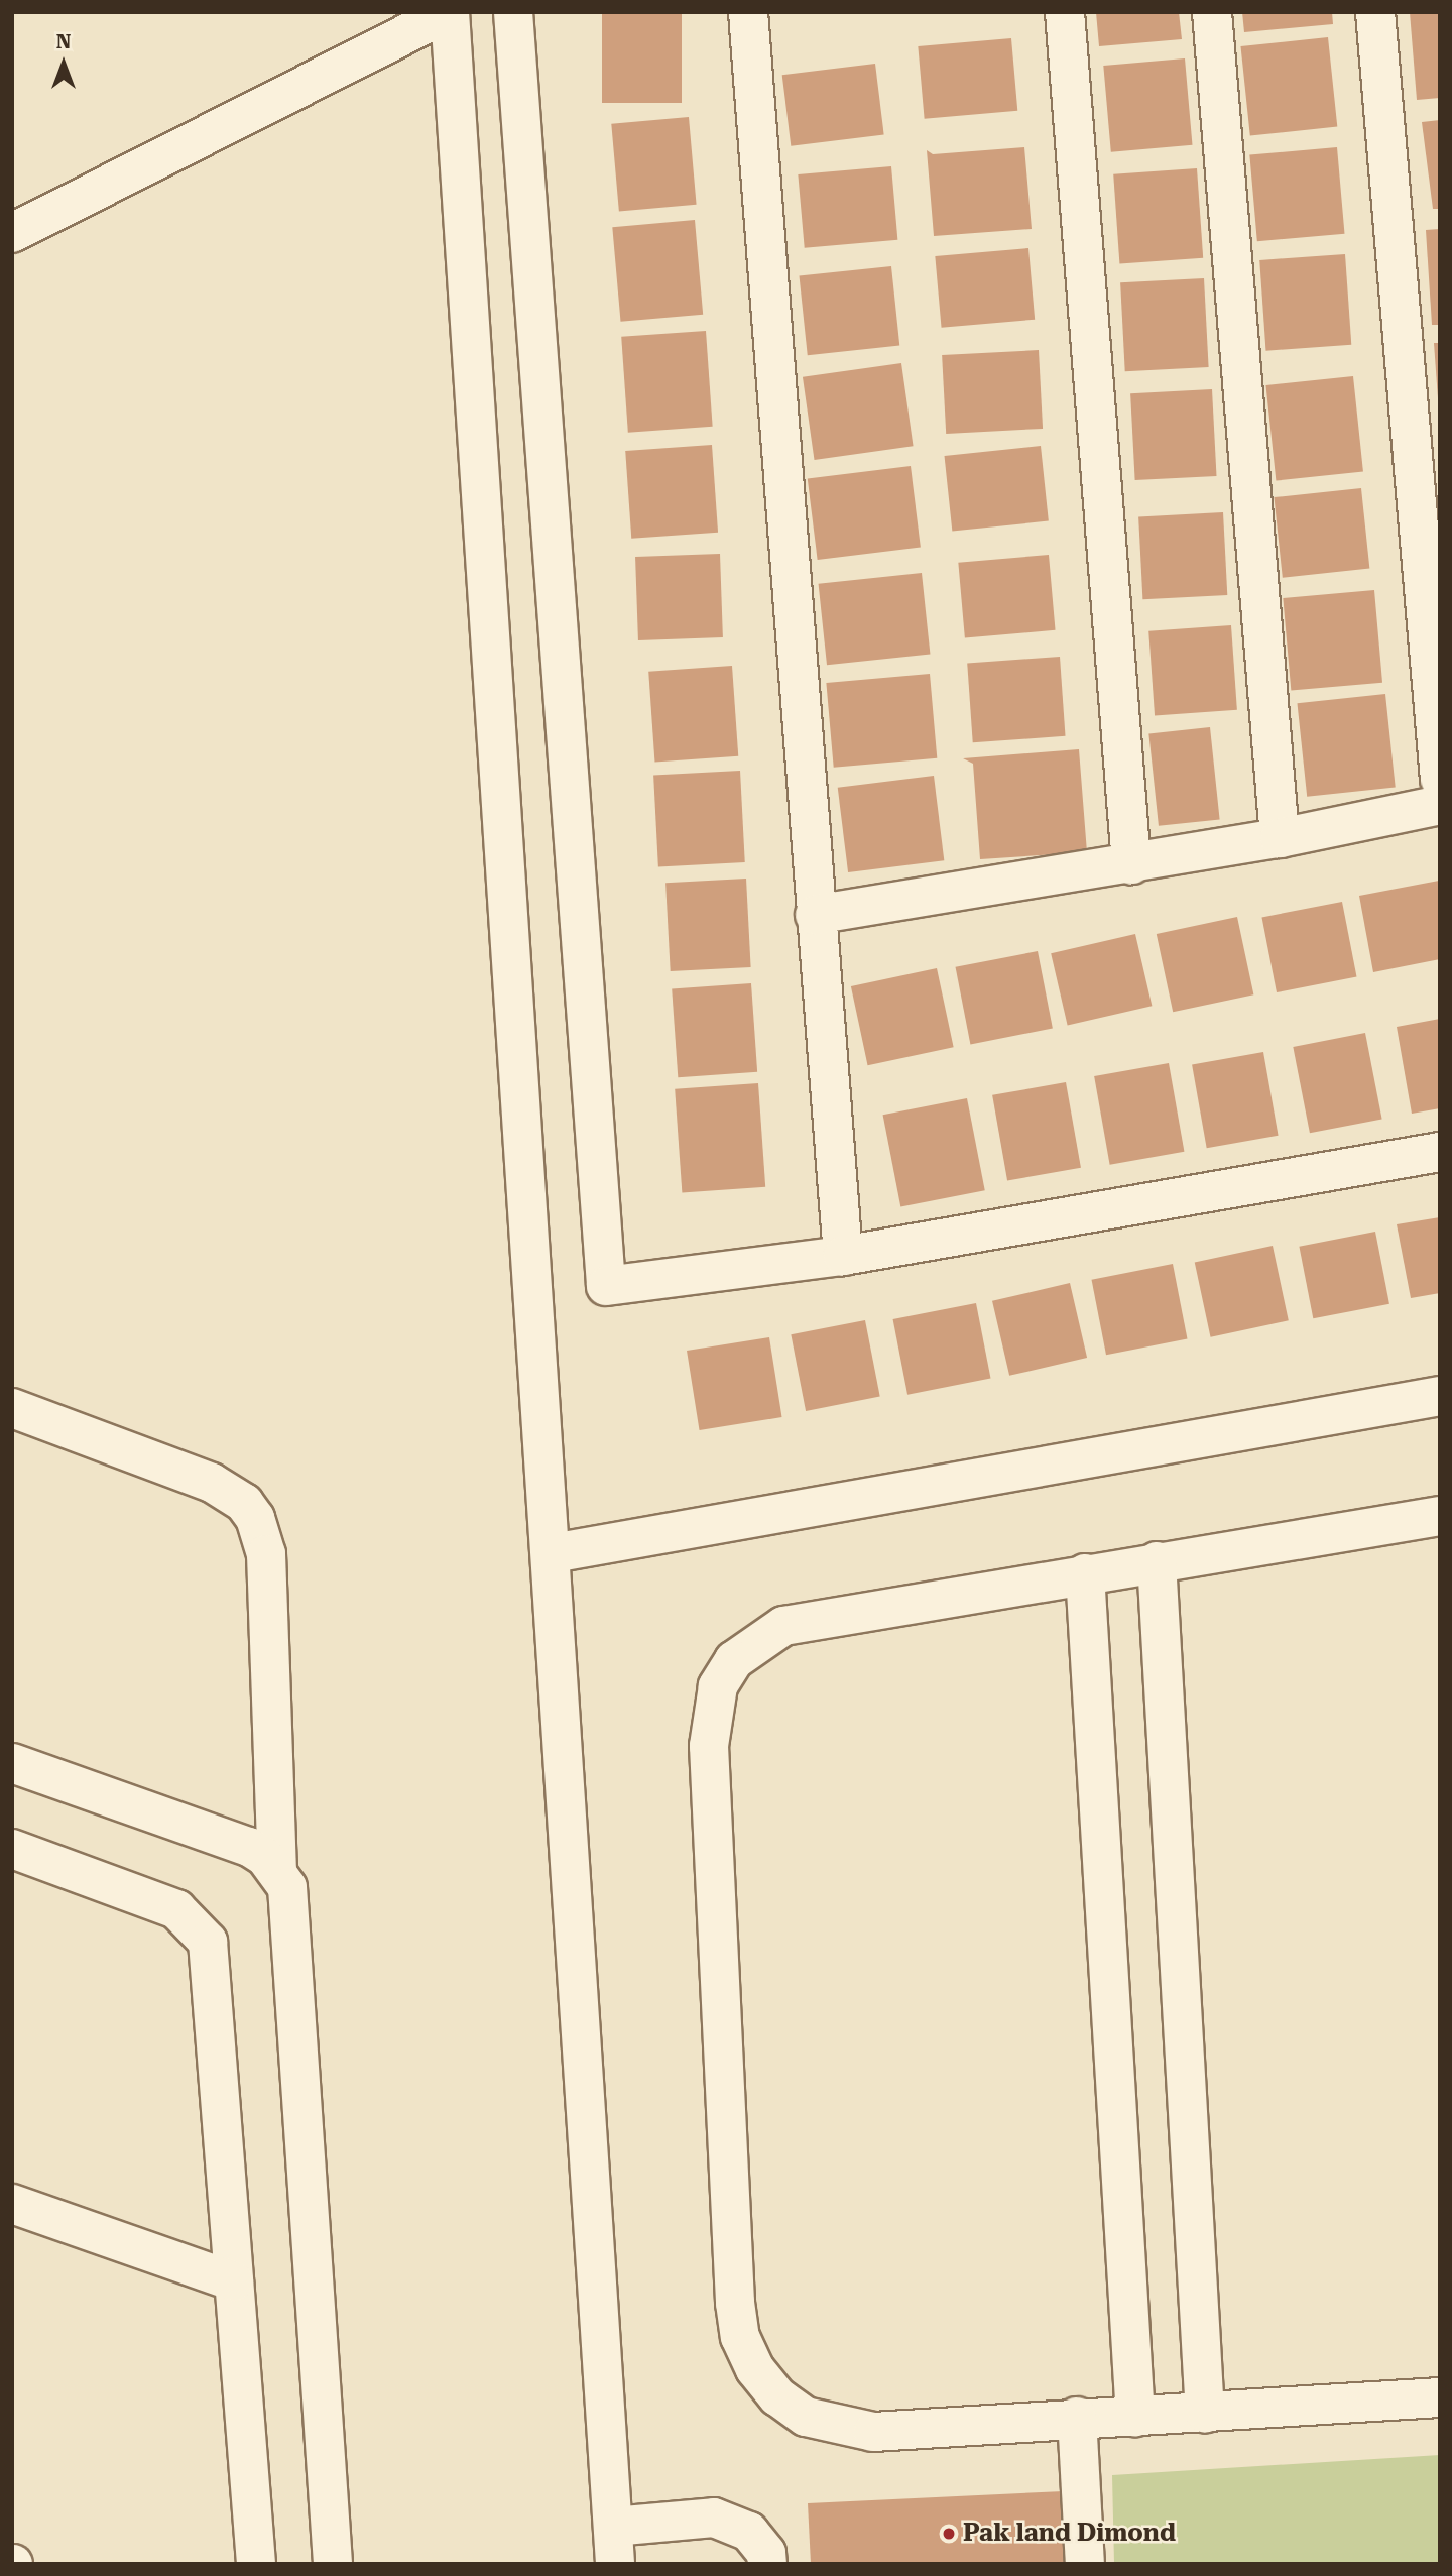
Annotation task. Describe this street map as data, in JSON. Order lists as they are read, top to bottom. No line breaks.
{"places":["Pak land Dimond"],"north":"top"}
